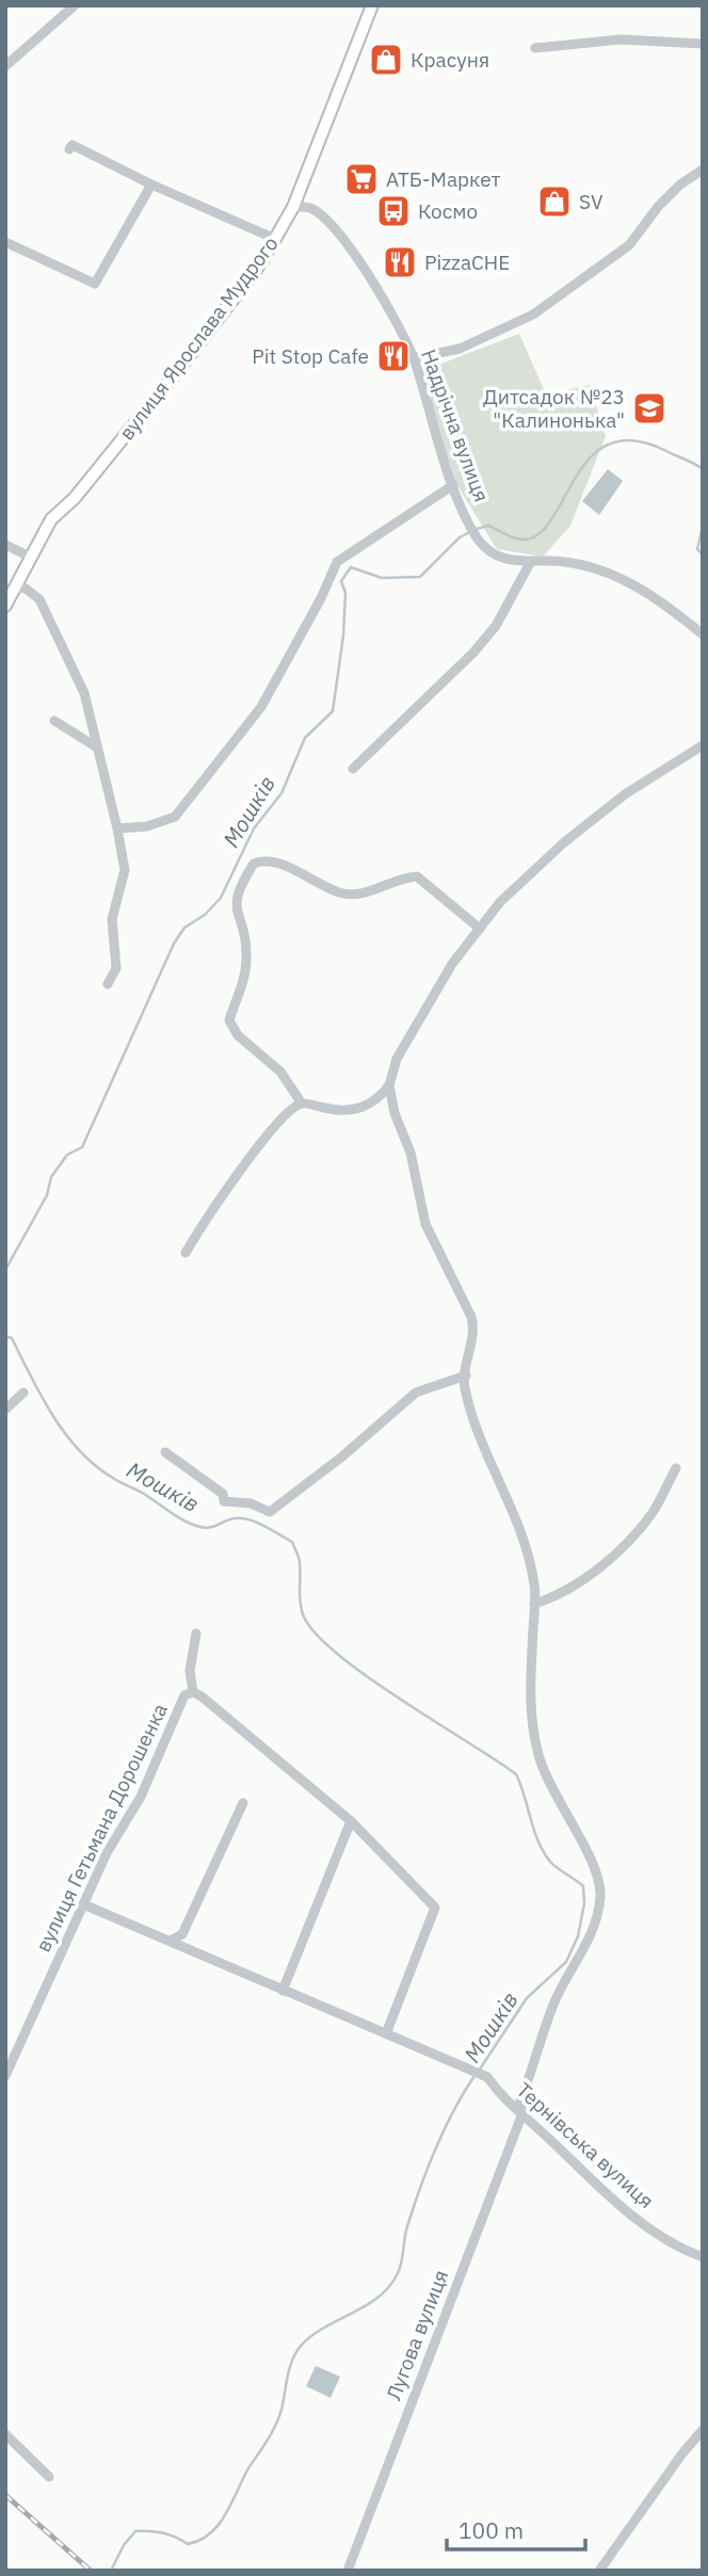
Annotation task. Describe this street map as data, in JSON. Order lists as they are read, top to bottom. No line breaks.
{"streets":{"main road":["вулиця Ярослава Мудрого"],"street":["Надрічна вулиця","вулиця Гетьмана Дорошенка","Тернівська вулиця","Лугова вулиця"]},"crossings":[["вулиця Ярослава Мудрого","Надрічна вулиця"],["вулиця Гетьмана Дорошенка","Тернівська вулиця"],["Тернівська вулиця","Лугова вулиця"]],"water":["Мошків"],"places":{"shop":["Красуня","SV"],"supermarket":["АТБ-Маркет"],"bus stop":["Космо"],"restaurant":["PizzaCHE","Pit Stop Cafe"],"school or university":["Дитсадок №23 \"Калинонька\""]},"scale_bar":"100 m"}
